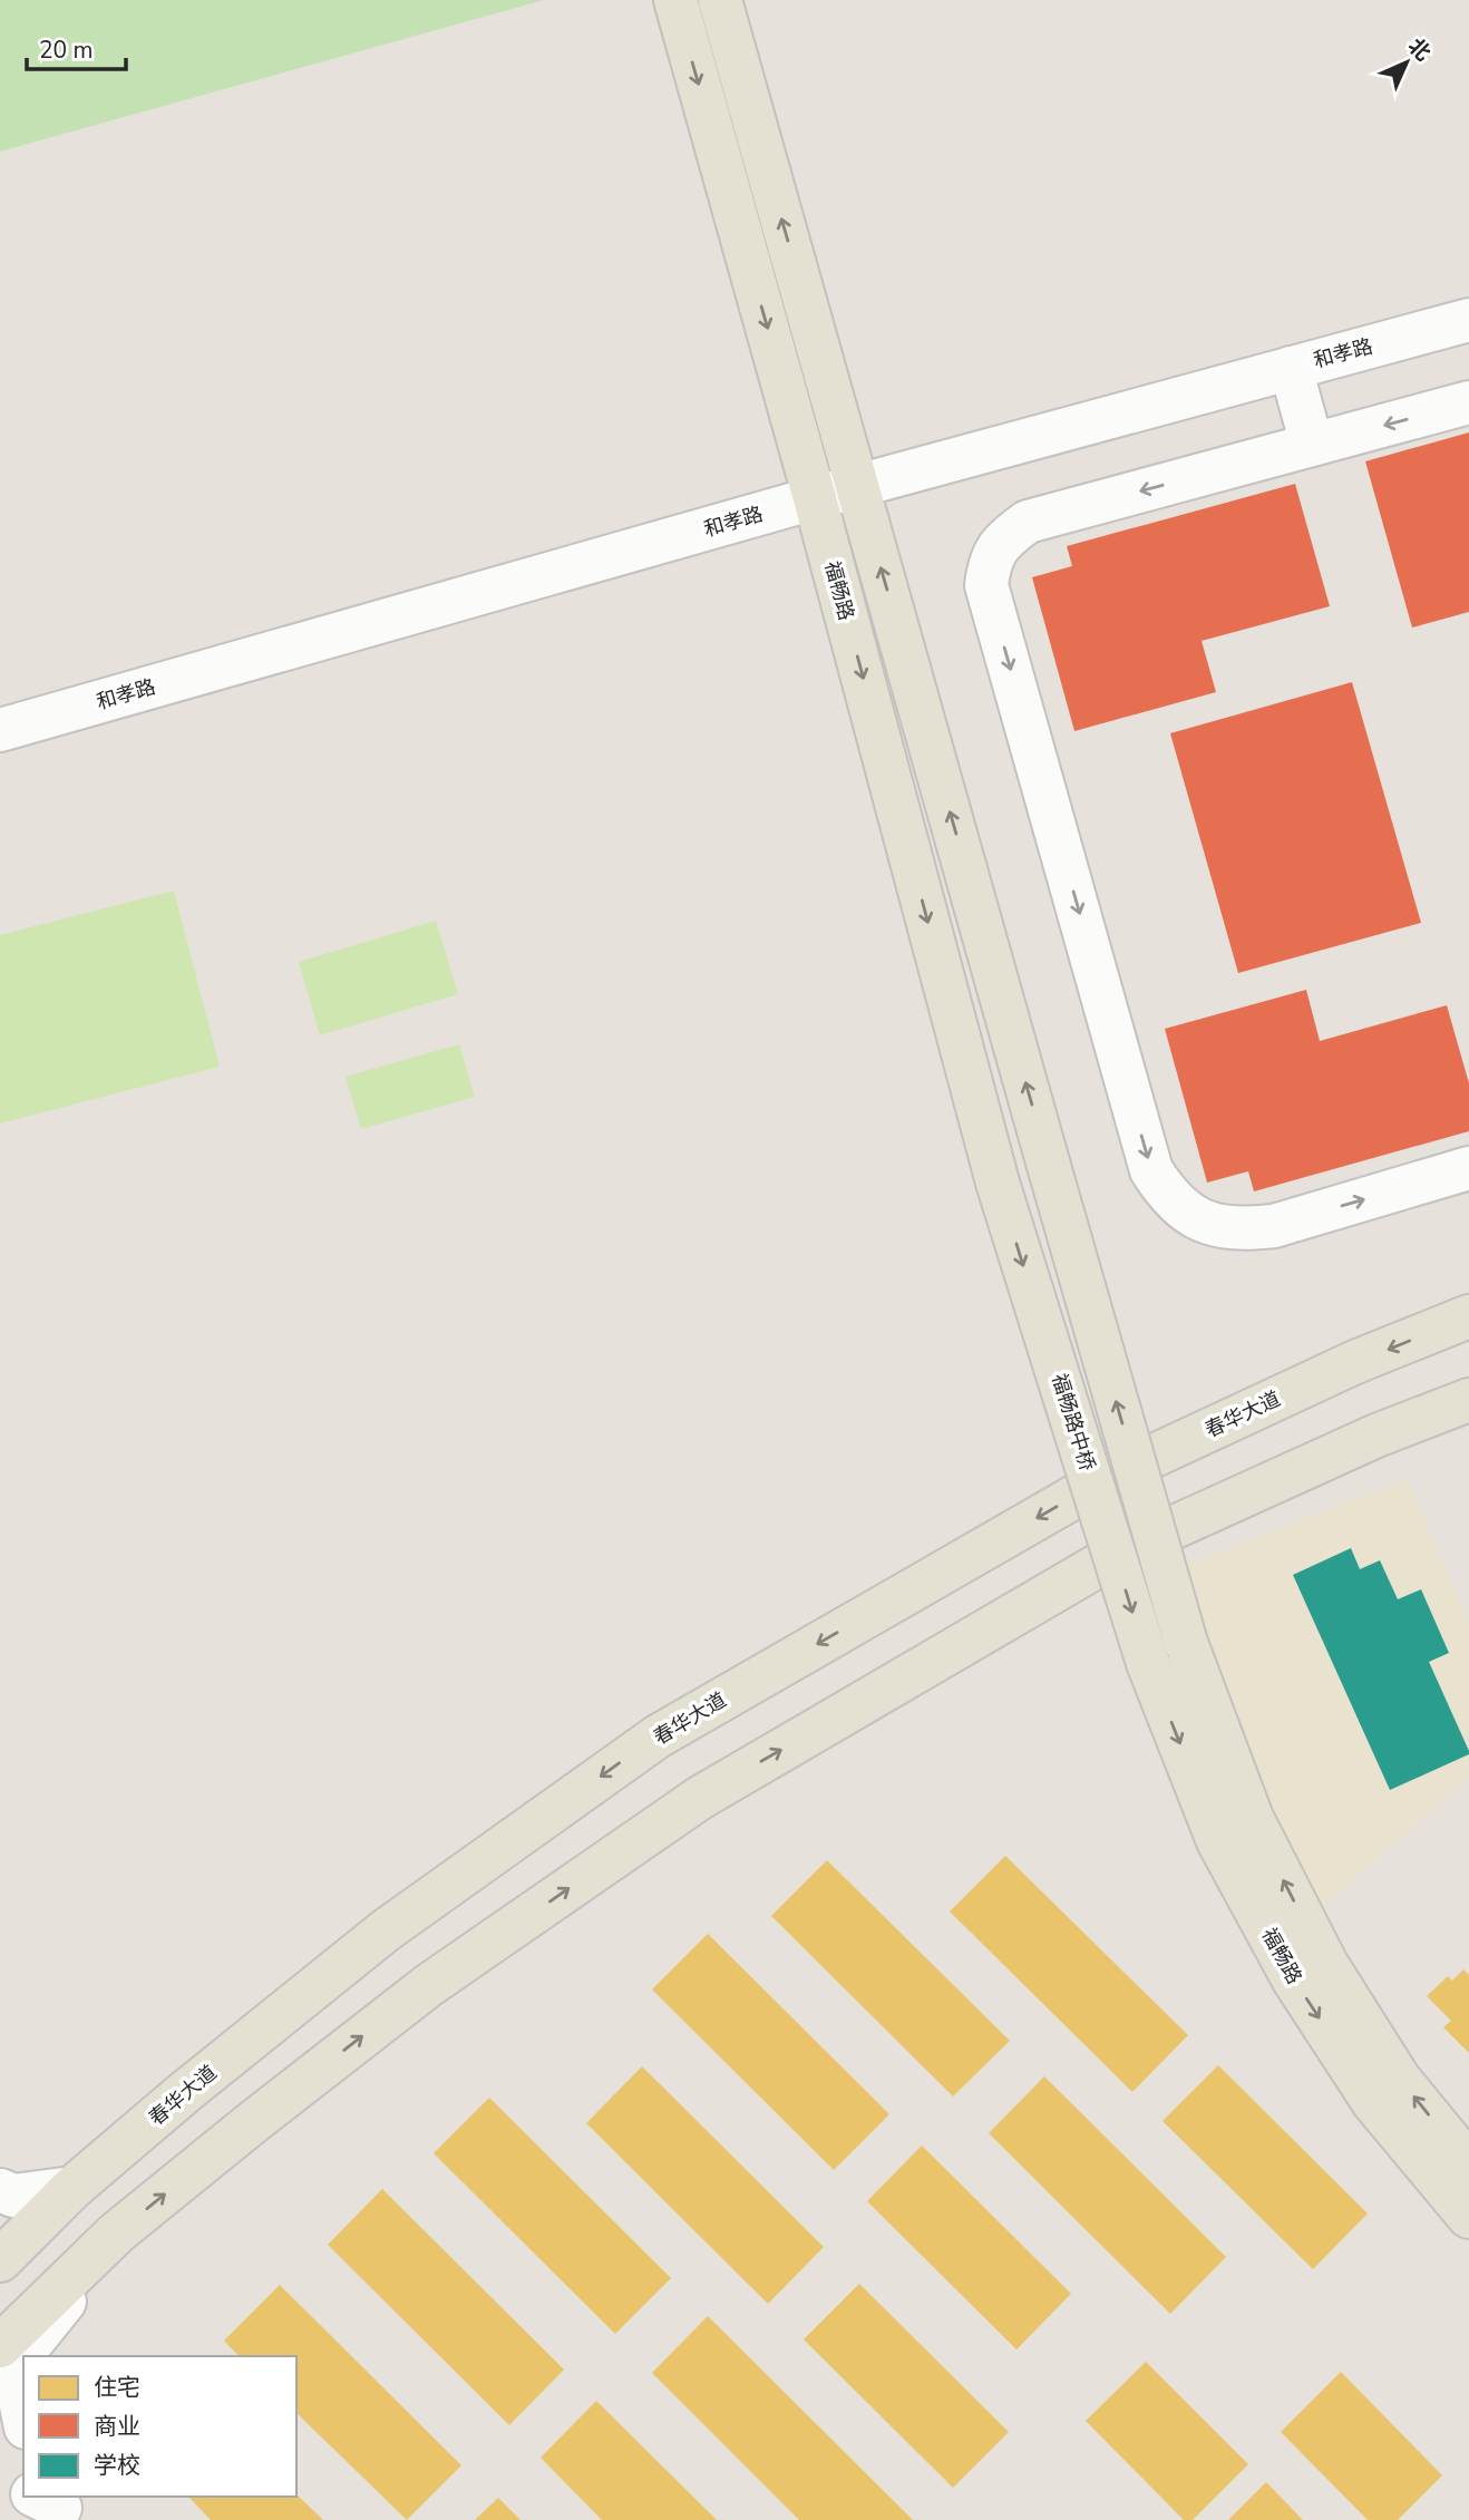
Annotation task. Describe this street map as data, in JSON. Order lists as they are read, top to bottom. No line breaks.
{"streets":{"main road":["福畅路","春华大道","福畅路中桥"],"street":["和孝路"]},"crossings":[["和孝路","福畅路"],["福畅路","福畅路中桥"]],"one_way":["福畅路中桥"],"legend":["住宅","商业","学校"],"scale_bar":"20 m","north":"top right"}
